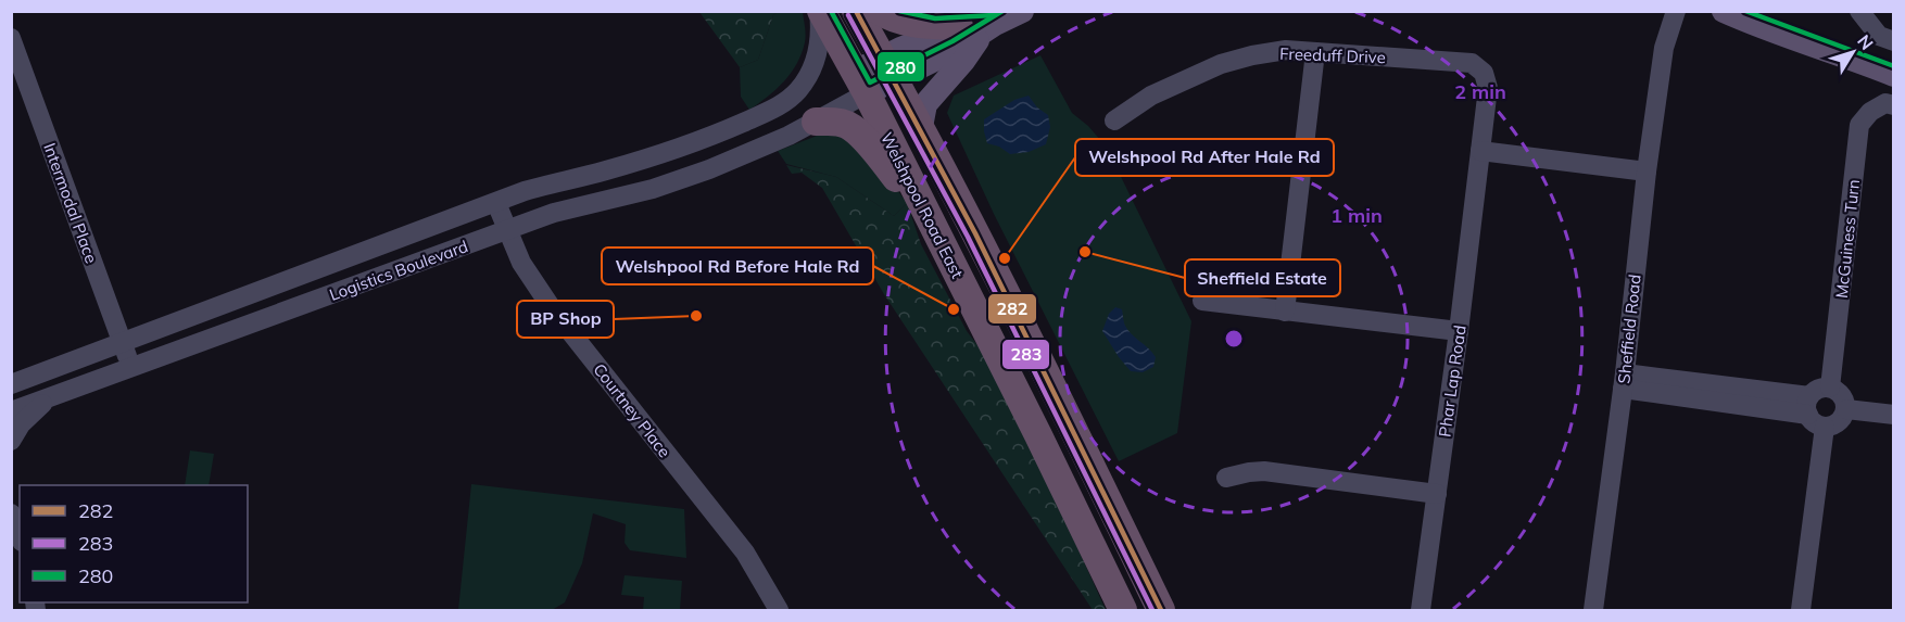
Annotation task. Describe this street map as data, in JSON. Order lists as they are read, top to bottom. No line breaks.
{"streets":{"highway":["Welshpool Road East"],"street":["Freeduff Drive","Intermodal Place","McGuiness Turn","Logistics Boulevard","Sheffield Road","Phar Lap Road","Courtney Place"]},"crossings":[["Freeduff Drive","Phar Lap Road"],["Intermodal Place","Logistics Boulevard"],["Welshpool Road East","Logistics Boulevard"],["Logistics Boulevard","Courtney Place"]],"places":["Sheffield Estate","Welshpool Rd After Hale Rd","Welshpool Rd Before Hale Rd","BP Shop"],"lines":["transit line 282","transit line 280","transit line 283"],"legend":["282","283","280"],"north":"top right","rings":["2 min","1 min"]}
